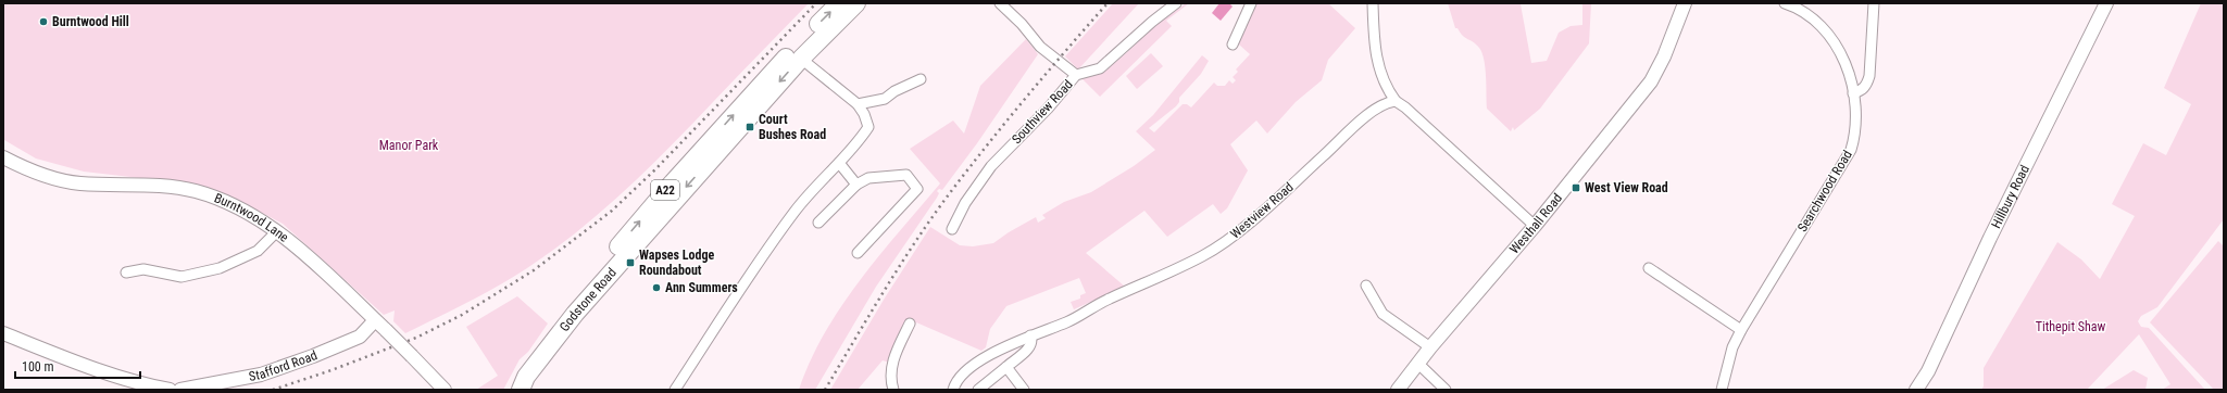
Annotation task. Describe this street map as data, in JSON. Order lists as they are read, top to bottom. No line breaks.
{"streets":{"highway":["A22","Godstone Road"],"street":["Southview Road","Searchwood Road","Hillbury Road","Westview Road","Burntwood Lane","Westhall Road","Stafford Road"]},"crossings":[["Burntwood Lane","Stafford Road"]],"parks":["Manor Park","Tithepit Shaw"],"places":{"other":["Burntwood Hill","Ann Summers"],"transit":["Court Bushes Road","West View Road","Wapses Lodge Roundabout"]},"scale_bar":"100 m"}
